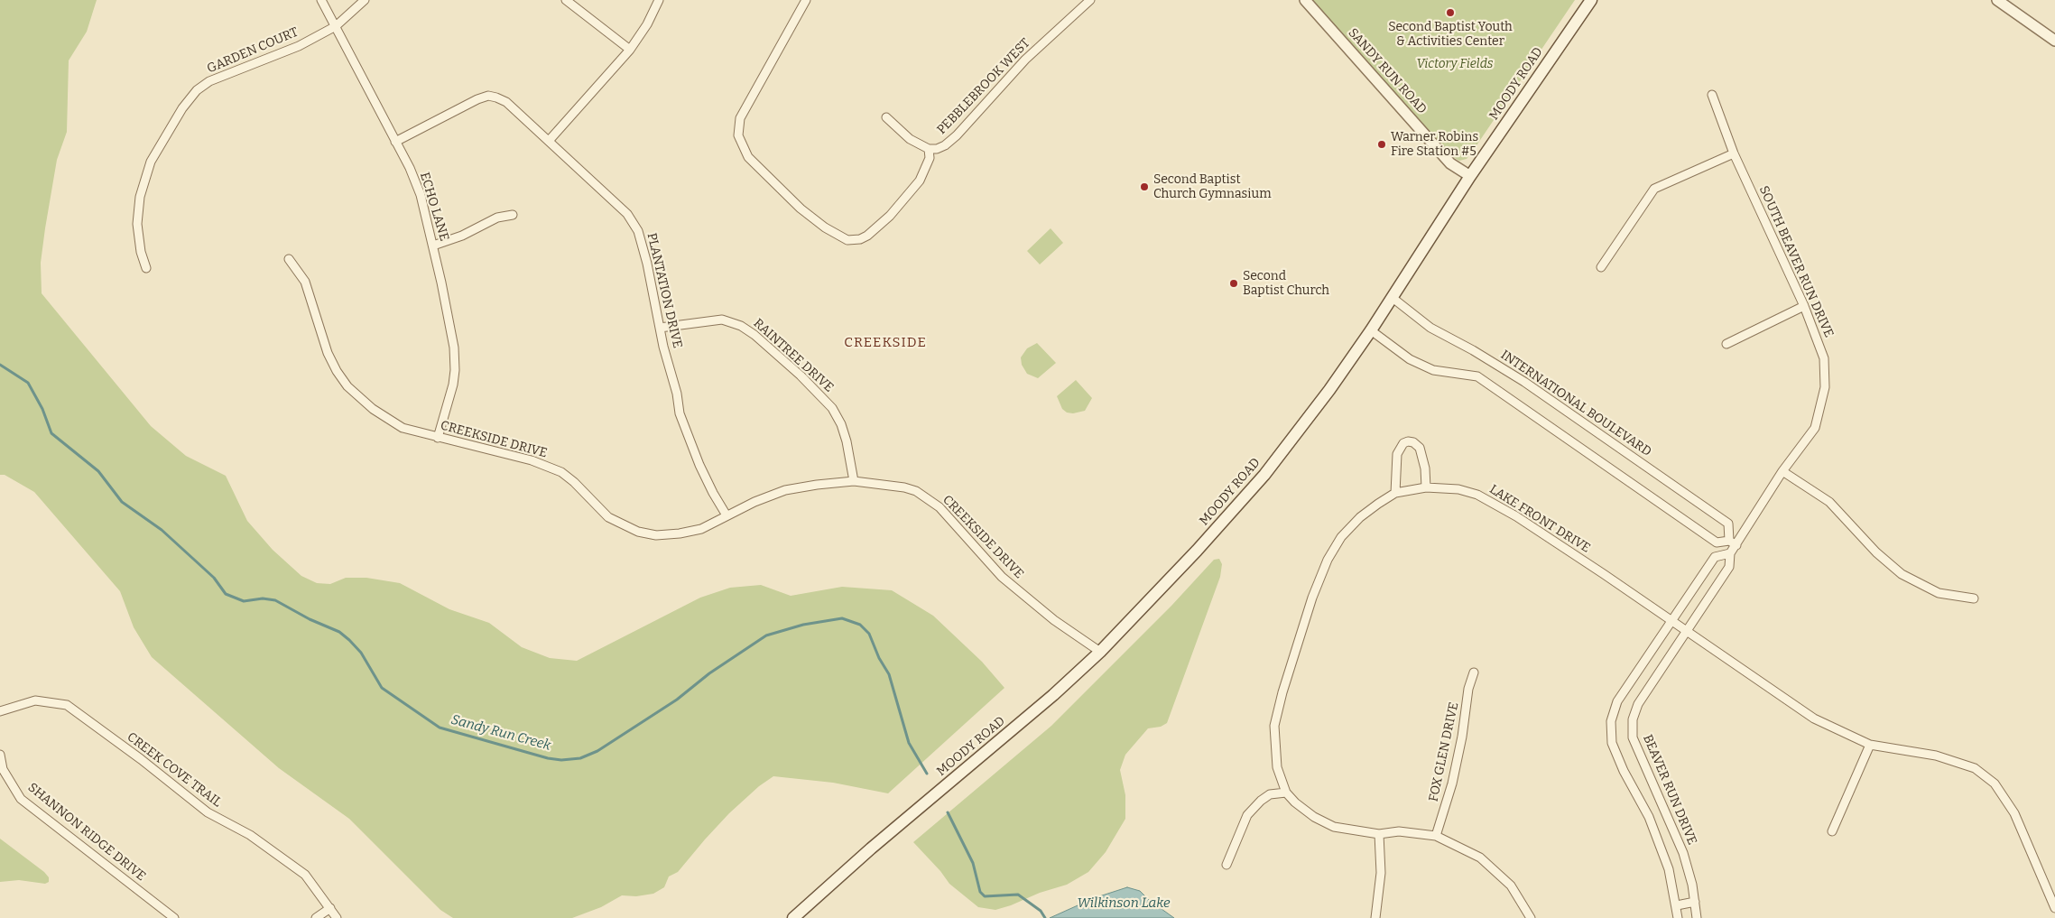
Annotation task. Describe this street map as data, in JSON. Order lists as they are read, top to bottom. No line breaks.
{"streets":{"main road":["MOODY ROAD"],"street":["GARDEN COURT","SANDY RUN ROAD","PEBBLEBROOK WEST","ECHO LANE","SOUTH BEAVER RUN DRIVE","PLANTATION DRIVE","RAINTREE DRIVE","INTERNATIONAL BOULEVARD","CREEKSIDE DRIVE","LAKE FRONT DRIVE","FOX GLEN DRIVE","CREEK COVE TRAIL","BEAVER RUN DRIVE","SHANNON RIDGE DRIVE"]},"crossings":[["GARDEN COURT","ECHO LANE"],["SANDY RUN ROAD","MOODY ROAD"],["MOODY ROAD","INTERNATIONAL BOULEVARD"],["MOODY ROAD","CREEKSIDE DRIVE"],["ECHO LANE","PLANTATION DRIVE"],["ECHO LANE","CREEKSIDE DRIVE"],["SOUTH BEAVER RUN DRIVE","INTERNATIONAL BOULEVARD"],["SOUTH BEAVER RUN DRIVE","LAKE FRONT DRIVE"],["SOUTH BEAVER RUN DRIVE","BEAVER RUN DRIVE"],["PLANTATION DRIVE","RAINTREE DRIVE"],["PLANTATION DRIVE","CREEKSIDE DRIVE"],["RAINTREE DRIVE","CREEKSIDE DRIVE"],["LAKE FRONT DRIVE","FOX GLEN DRIVE"],["LAKE FRONT DRIVE","BEAVER RUN DRIVE"]],"districts":["CREEKSIDE"],"water":["Sandy Run Creek","Wilkinson Lake"],"parks":["Victory Fields"],"places":["Second Baptist Youth & Activities Center","Warner Robins Fire Station #5","Second Baptist Church Gymnasium","Second Baptist Church"]}
